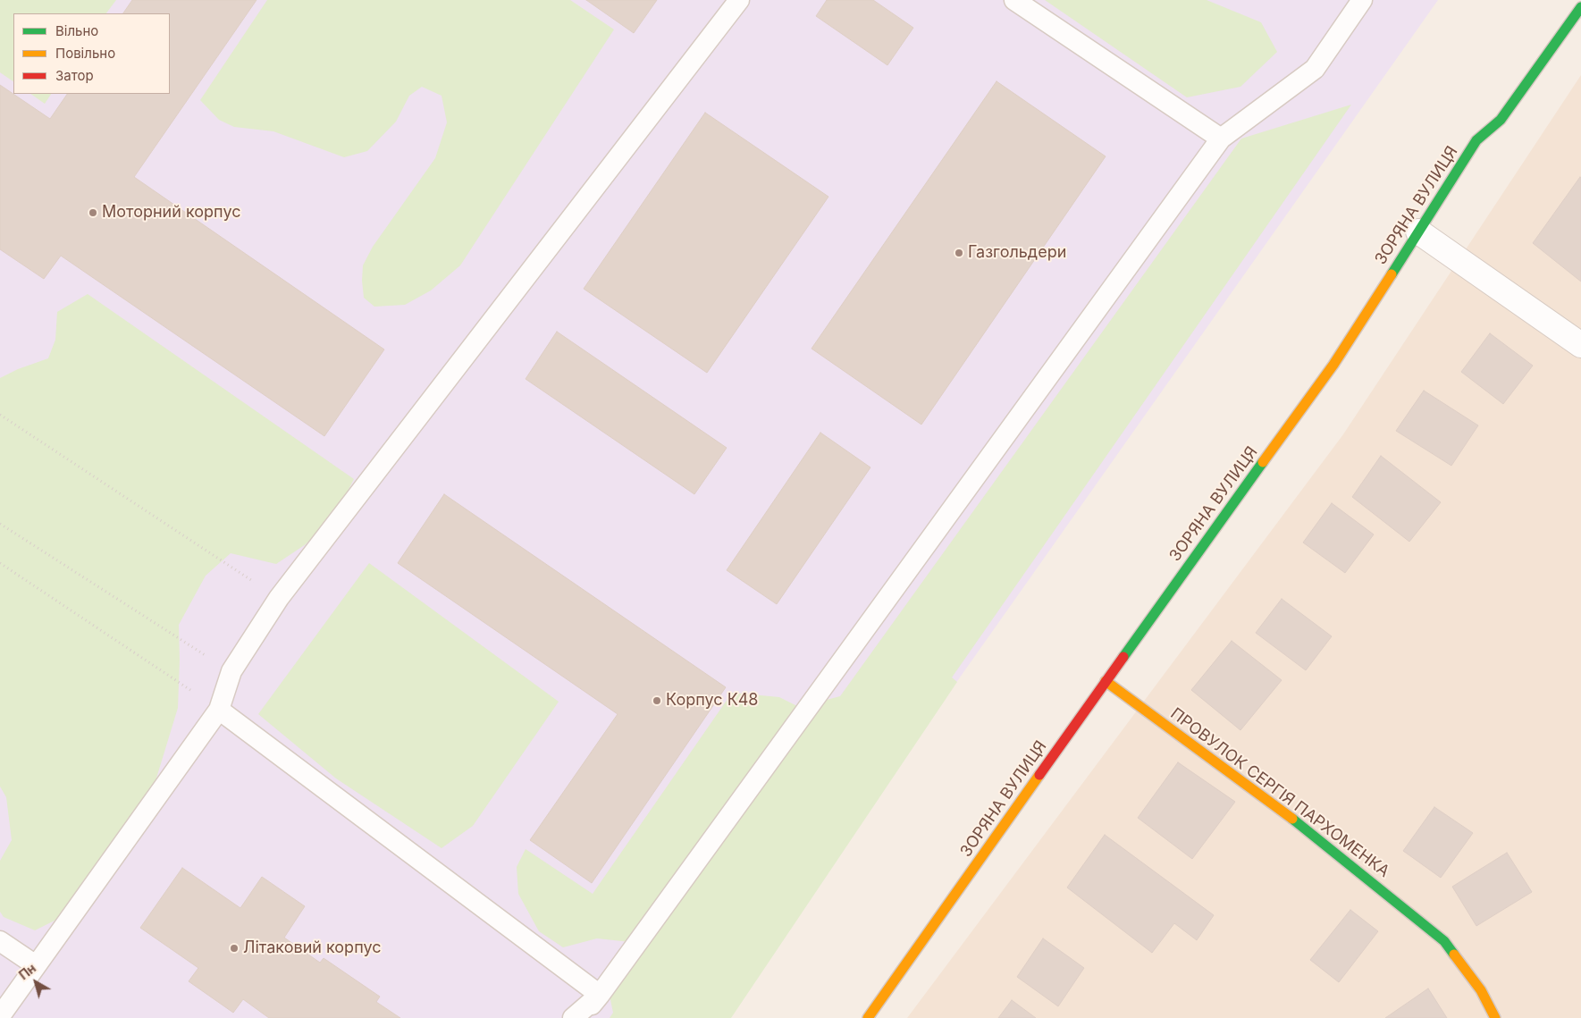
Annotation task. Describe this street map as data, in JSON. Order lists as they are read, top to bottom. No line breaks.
{"streets":{"street":["ЗОРЯНА ВУЛИЦЯ","ПРОВУЛОК СЕРГІЯ ПАРХОМЕНКА"]},"crossings":[["ЗОРЯНА ВУЛИЦЯ","ПРОВУЛОК СЕРГІЯ ПАРХОМЕНКА"]],"places":["Моторний корпус","Газгольдери","Корпус К48","Літаковий корпус"],"legend":["Вільно","Повільно","Затор"],"north":"top left"}
